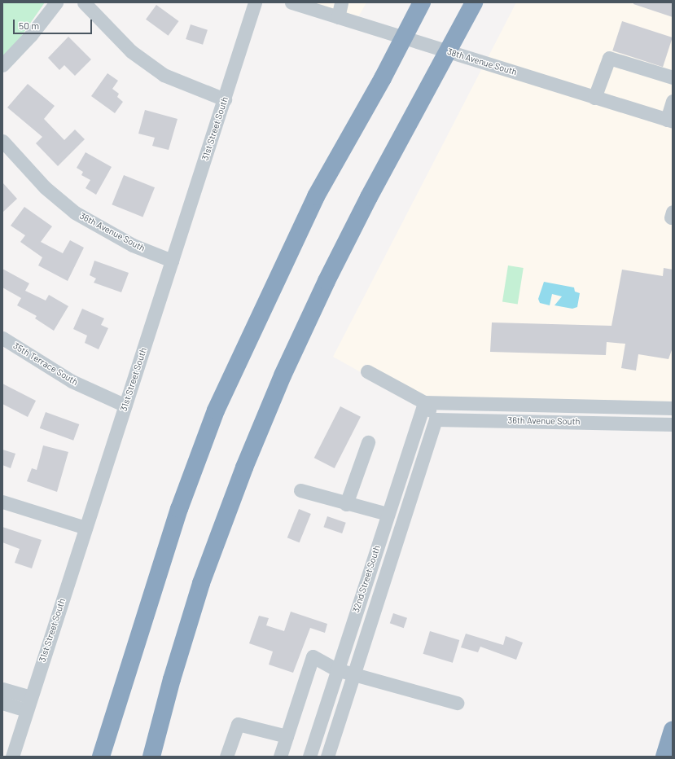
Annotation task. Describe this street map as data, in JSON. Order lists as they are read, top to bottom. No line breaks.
{"streets":{"street":["38th Avenue South","31st Street South","36th Avenue South","35th Terrace South","32nd Street South"]},"crossings":[["31st Street South","36th Avenue South"],["31st Street South","35th Terrace South"],["36th Avenue South","32nd Street South"]],"scale_bar":"50 m"}
